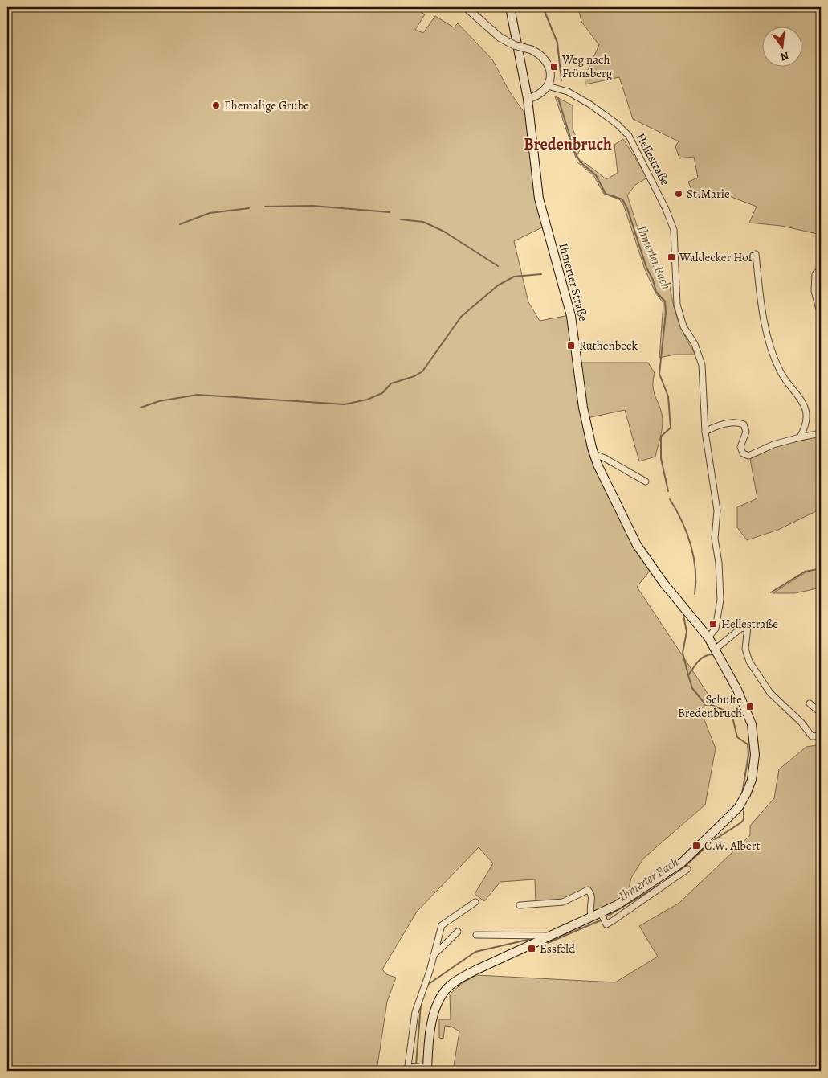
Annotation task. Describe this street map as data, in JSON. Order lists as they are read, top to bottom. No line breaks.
{"streets":{"main road":["Ihmerter Straße"],"street":["Hellestraße"]},"crossings":[["Hellestraße","Ihmerter Straße"]],"districts":["Bredenbruch"],"water":["Ihmerter Bach"],"places":{"transit":["Weg nach Frönsberg","Waldecker Hof","Ruthenbeck","Hellestraße","Schulte Bredenbruch","C.W. Albert","Essfeld"],"other":["Ehemalige Grube","St.Marie"]},"north":"bottom"}
